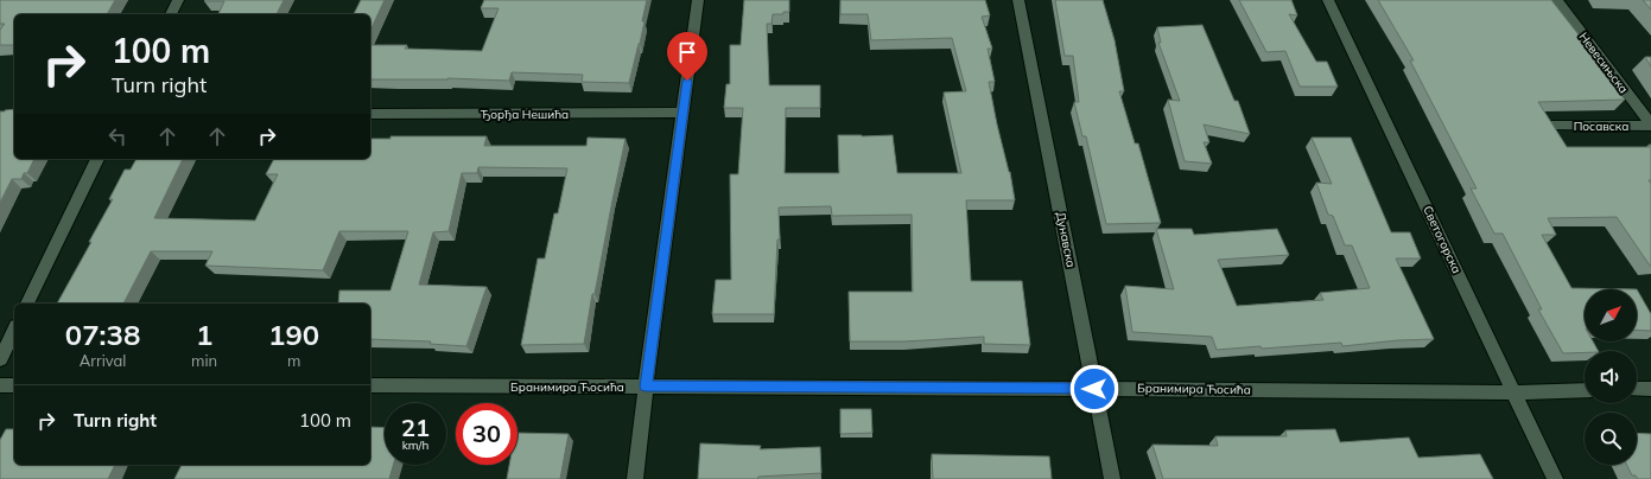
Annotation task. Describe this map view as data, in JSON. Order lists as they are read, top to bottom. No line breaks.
{"streets":{"street":["Невесињска","Ђорђа Нешића","Посавска","Дунавска","Светогорска","Бранимира Ћосића"]},"crossings":[["Невесињска","Посавска"],["Дунавска","Бранимира Ћосића"],["Светогорска","Бранимира Ћосића"]],"north":"top right","page":{"turn":["100 m","Turn right"],"eta":["07:38","Arrival","1","min","190","m"],"list":[{"name":"Turn right","value":"100 m"}],"speed":"21 km/h","limit":"30"}}
